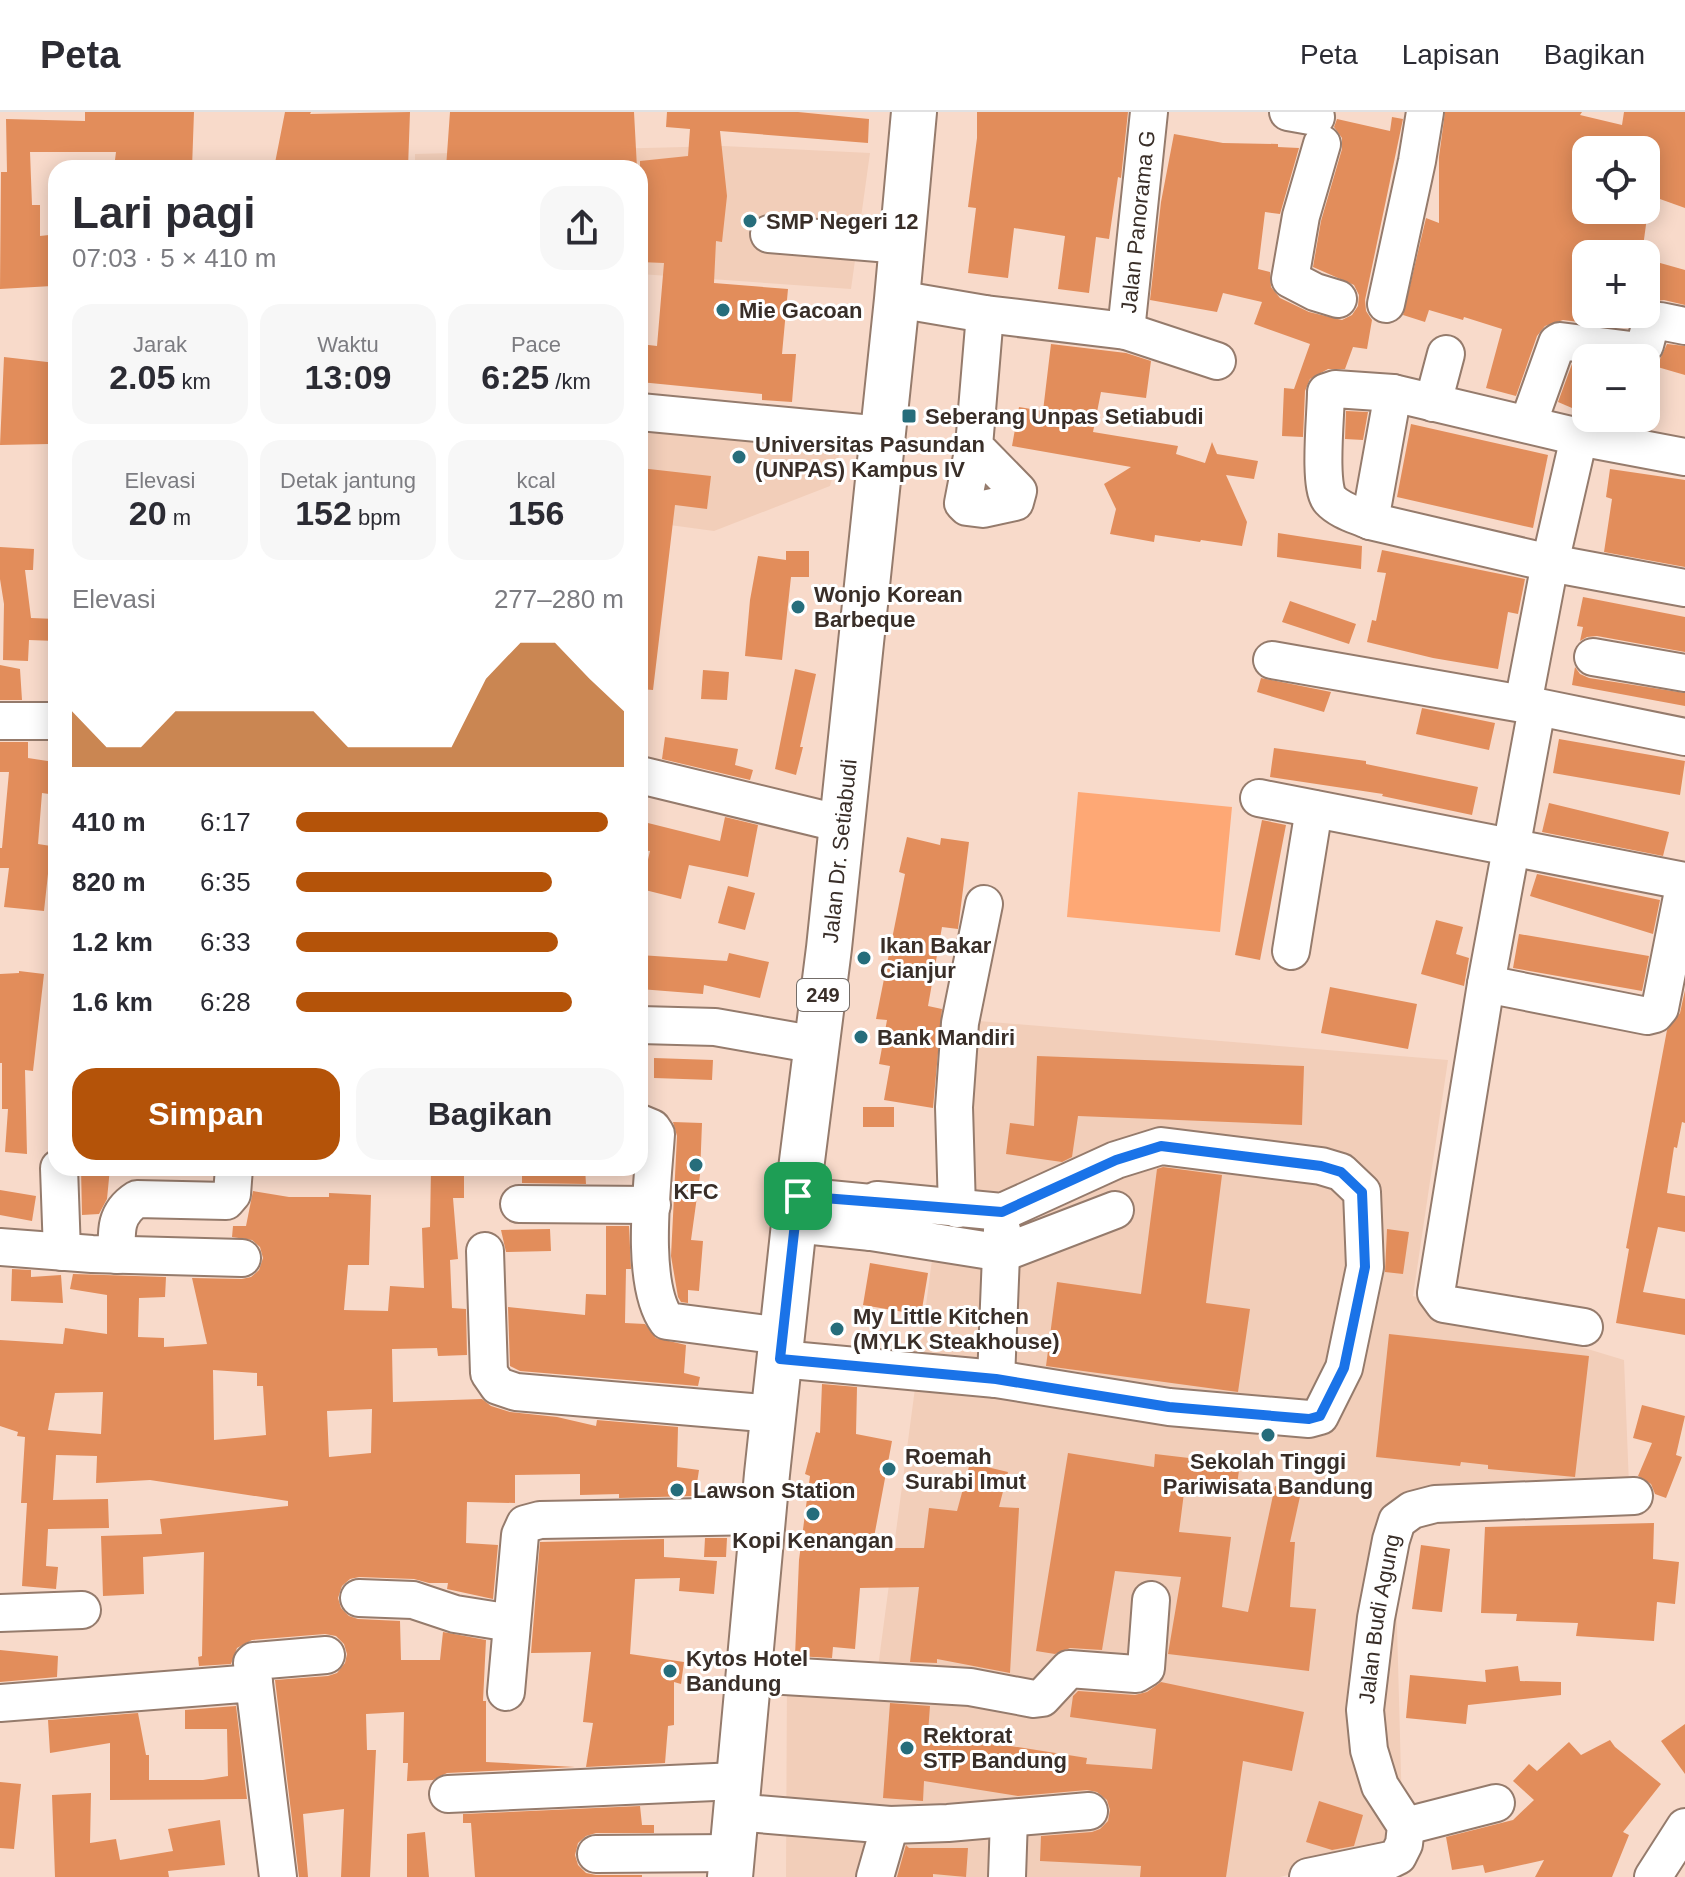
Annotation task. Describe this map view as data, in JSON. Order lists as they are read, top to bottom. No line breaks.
{"streets":{"main road":["Jalan Dr. Setiabudi","249"],"street":["Jalan Panorama G","Jalan Budi Agung"]},"places":{"other":["SMP Negeri 12","Mie Gacoan","Universitas Pasundan (UNPAS) Kampus IV","Wonjo Korean Barbeque","Ikan Bakar Cianjur","Bank Mandiri","KFC","My Little Kitchen (MYLK Steakhouse)","Sekolah Tinggi Pariwisata Bandung","Roemah Surabi Imut","Lawson Station","Kopi Kenangan","Kytos Hotel Bandung","Rektorat STP Bandung"],"transit":["Seberang Unpas Setiabudi"]},"page":{"header":"Peta","nav":["Peta","Lapisan","Bagikan"],"map_buttons":["+","−"],"heading":["Lari pagi","07:03 · 5 × 410 m"],"stats":[["Jarak","2.05 km"],["Waktu","13:09"],["Pace","6:25 /km"],["Elevasi","20 m"],["Detak jantung","152 bpm"],["kcal","156"]],"chart":["Elevasi","277–280 m"],"list":[{"name":"410 m","note":"6:17"},{"name":"820 m","note":"6:35"},{"name":"1.2 km","note":"6:33"},{"name":"1.6 km","note":"6:28"}],"buttons":["Simpan","Bagikan"]}}
